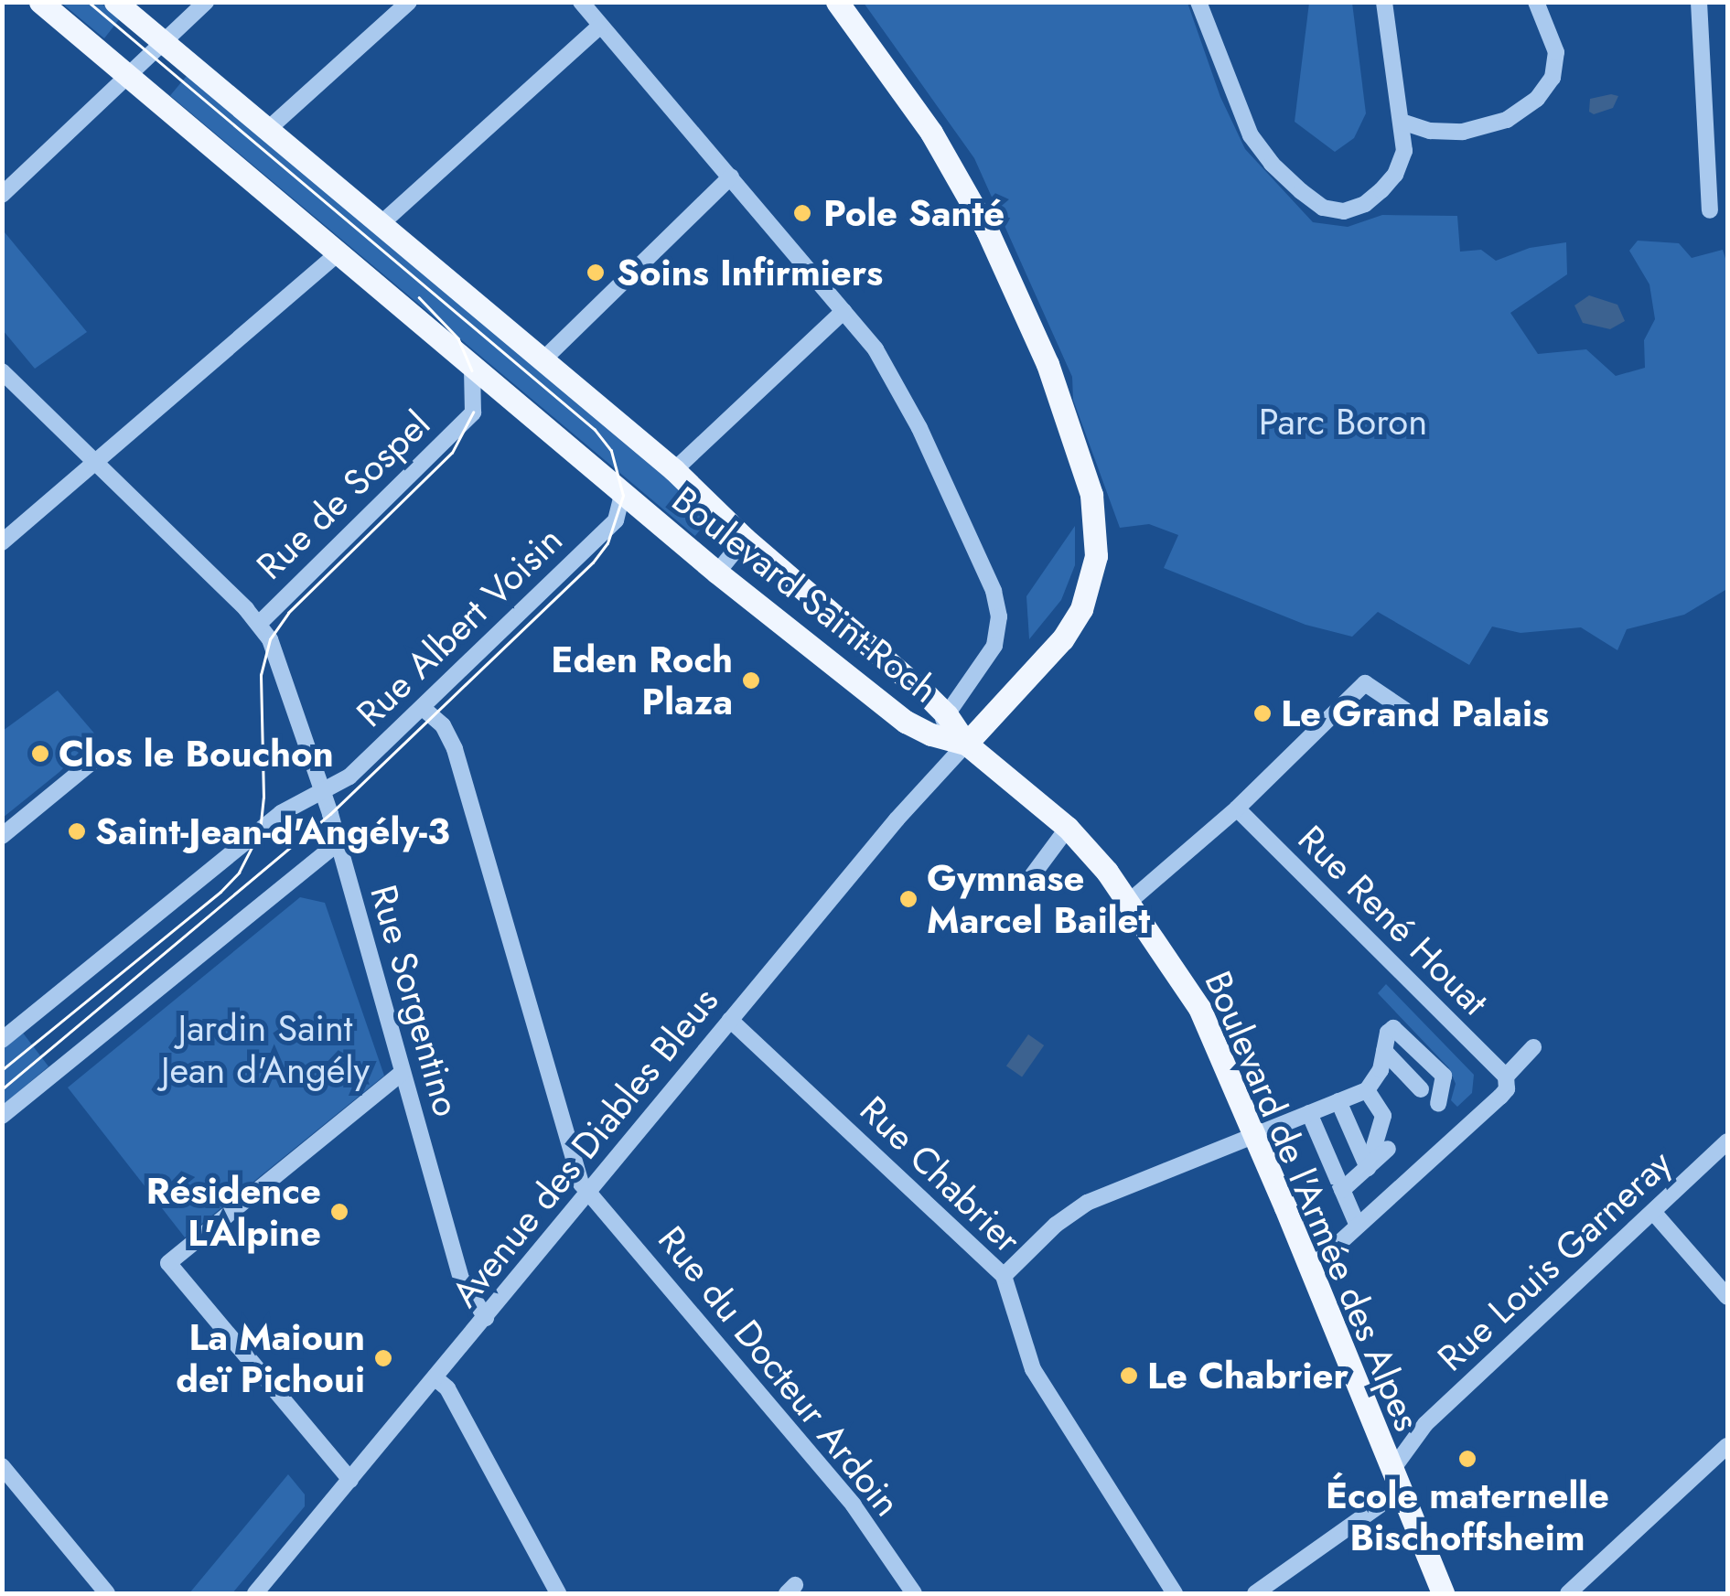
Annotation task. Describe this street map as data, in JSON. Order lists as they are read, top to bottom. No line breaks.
{"streets":{"main road":["Boulevard Saint-Roch","Boulevard de l'Armée des Alpes"],"street":["Rue de Sospel","Rue Albert Voisin","Rue René Houat","Rue Sorgentino","Avenue des Diables Bleus","Rue Chabrier","Rue Louis Garneray","Rue du Docteur Ardoin"]},"crossings":[["Rue de Sospel","Boulevard Saint-Roch"],["Rue de Sospel","Rue Sorgentino"],["Boulevard Saint-Roch","Rue Albert Voisin"],["Boulevard Saint-Roch","Avenue des Diables Bleus"],["Boulevard Saint-Roch","Boulevard de l'Armée des Alpes"],["Rue Albert Voisin","Rue Sorgentino"],["Rue Albert Voisin","Rue du Docteur Ardoin"],["Rue Sorgentino","Avenue des Diables Bleus"],["Avenue des Diables Bleus","Rue Chabrier"],["Avenue des Diables Bleus","Boulevard de l'Armée des Alpes"],["Avenue des Diables Bleus","Rue du Docteur Ardoin"],["Boulevard de l'Armée des Alpes","Rue Louis Garneray"]],"parks":["Parc Boron","Jardin Saint Jean d'Angély"],"places":["Pole Santé","Soins Infirmiers","Eden Roch Plaza","Le Grand Palais","Clos le Bouchon","Saint-Jean-d'Angély-3","Gymnase Marcel Bailet","Résidence L'Alpine","La Maioun deï Pichoui","Le Chabrier","École maternelle Bischoffsheim"]}
